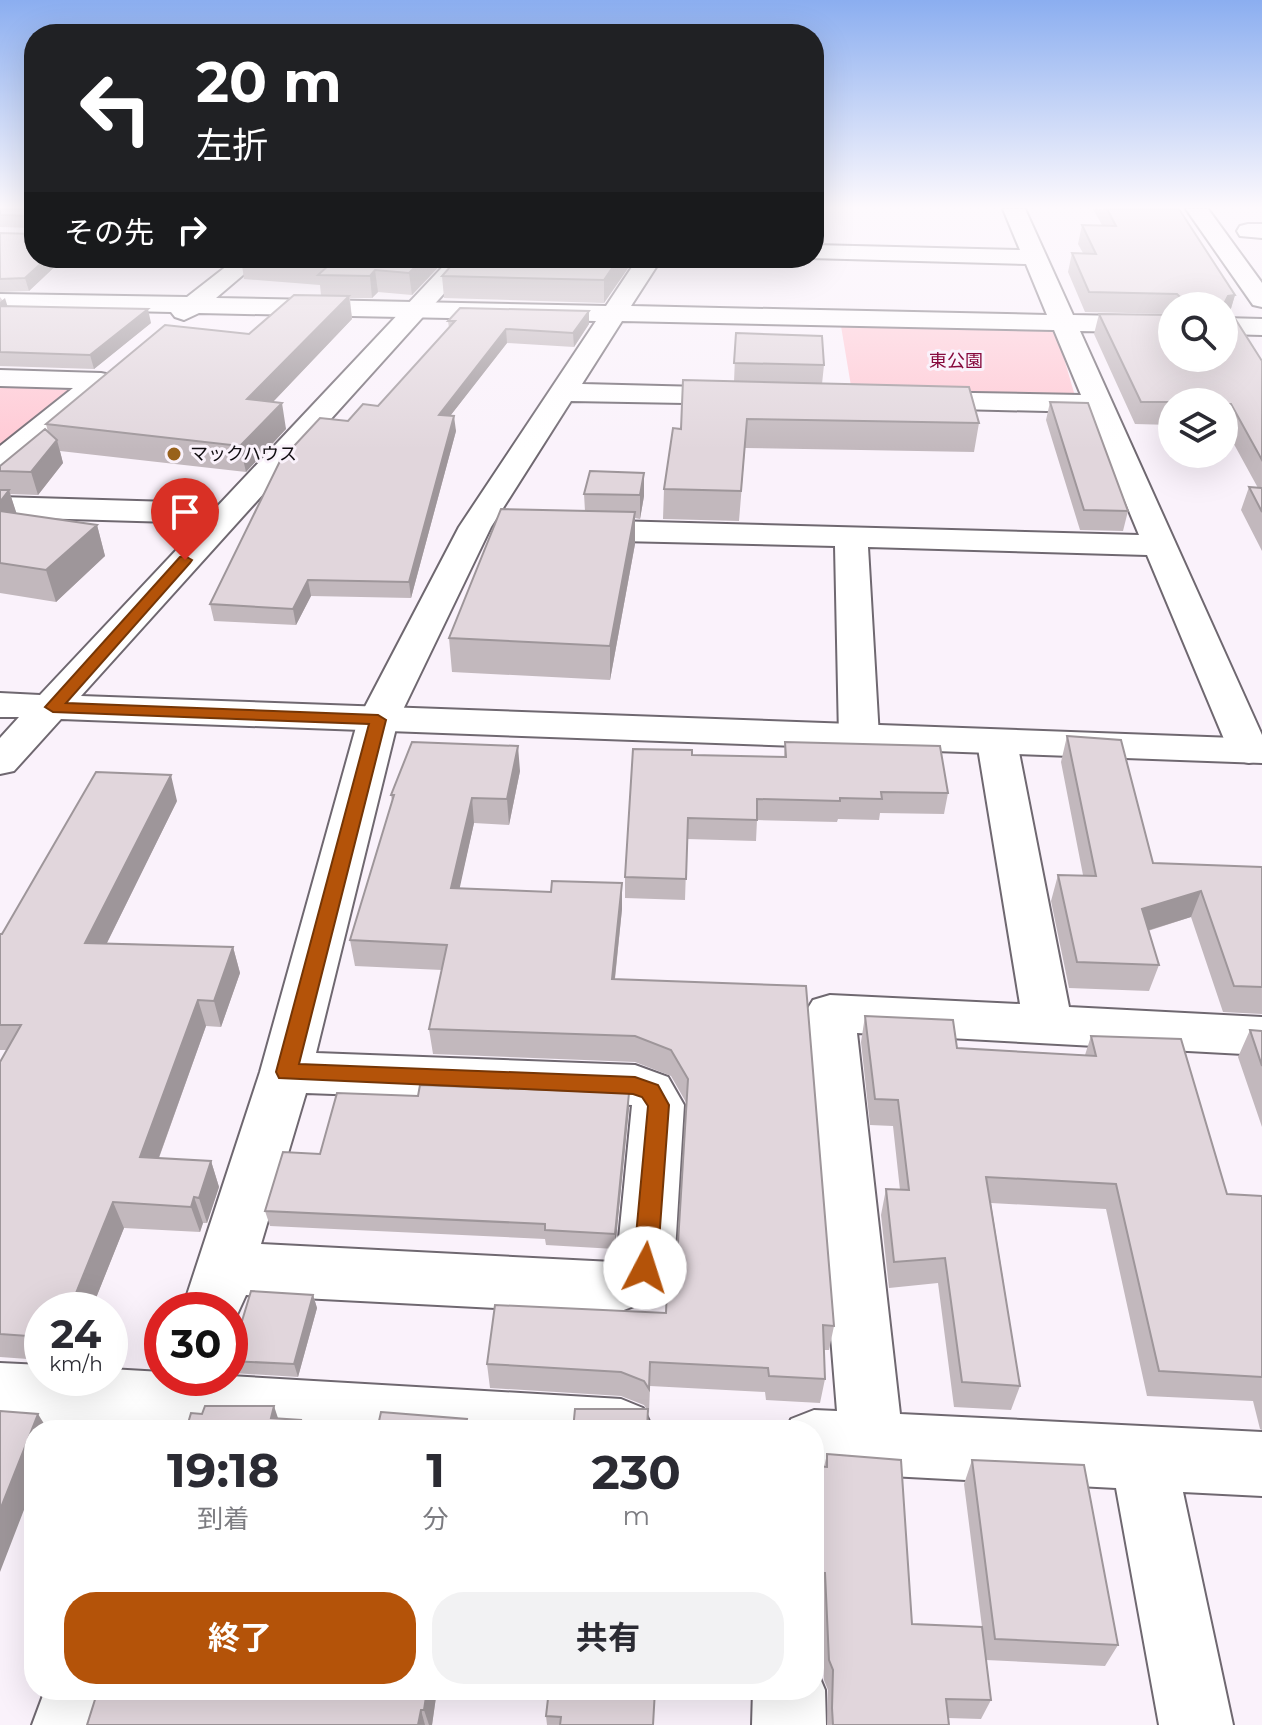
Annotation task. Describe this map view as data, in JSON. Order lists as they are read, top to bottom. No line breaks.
{"parks":["東公園"],"places":["マックハウス"],"page":{"turn":["20 m","左折"],"then":"その先","speed":"24 km/h","limit":"30","eta":["19:18","到着","1","分","230","m"],"buttons":["終了","共有"]}}
